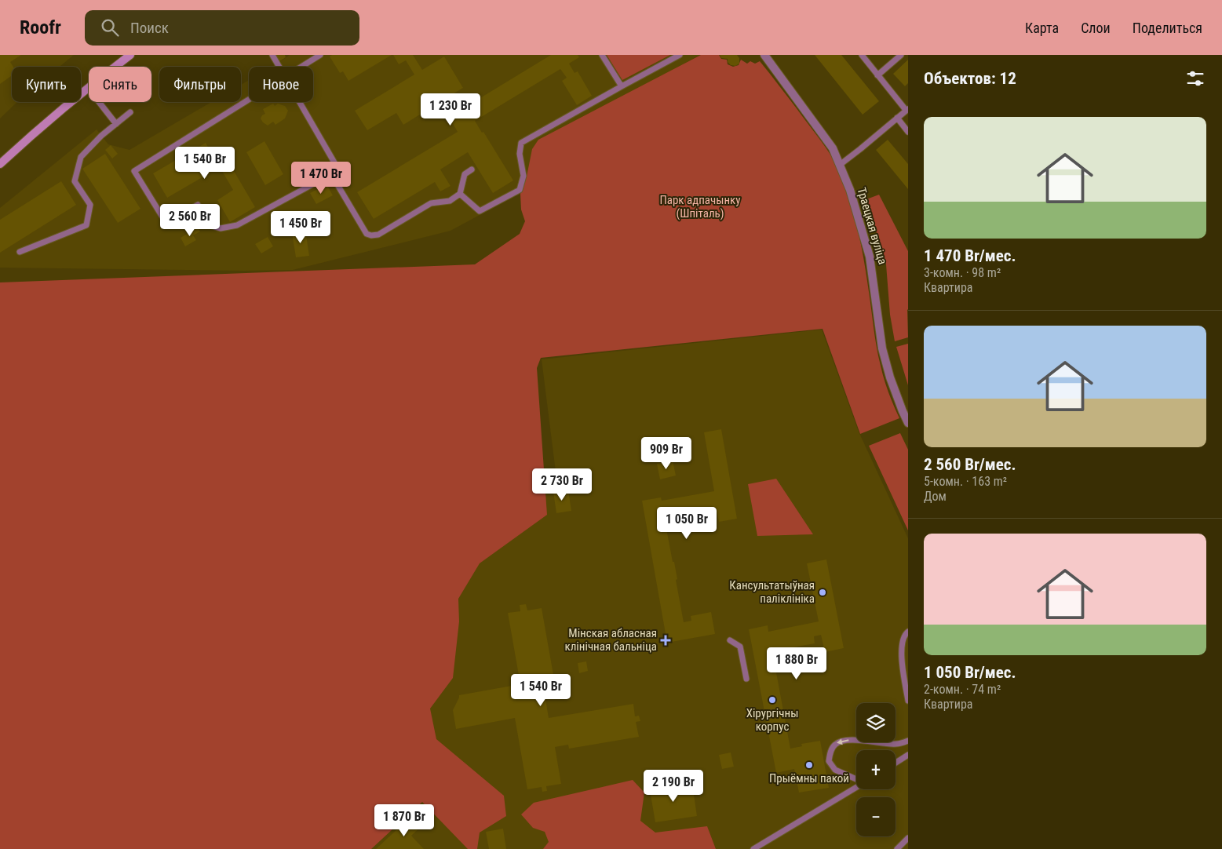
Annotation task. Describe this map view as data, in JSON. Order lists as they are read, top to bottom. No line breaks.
{"streets":{"street":["Траецкая вуліца"]},"parks":["Парк адпачынку (Шпіталь)"],"places":{"other":["Кансультатыўная паліклініка","Хірургічны корпус","Прыёмны пакой"],"health":["Мінская абласная клінічная бальніца"]},"page":{"header":"Roofr","search":"Поиск","nav":["Карта","Слои","Поделиться"],"heading":"Объектов: 12","chip":["Купить","Снять","Фильтры","Новое"],"price":["1 230 Br","1 540 Br","1 470 Br","2 560 Br","1 450 Br","909 Br","2 730 Br","1 050 Br","1 880 Br","1 540 Br","2 190 Br","1 870 Br"],"list":[{"name":"1 470 Br/мес.","note":"3-комн. · 98 m² · Квартира"},{"name":"2 560 Br/мес.","note":"5-комн. · 163 m² · Дом"},{"name":"1 050 Br/мес.","note":"2-комн. · 74 m² · Квартира"}],"map_buttons":["+","−"]}}
